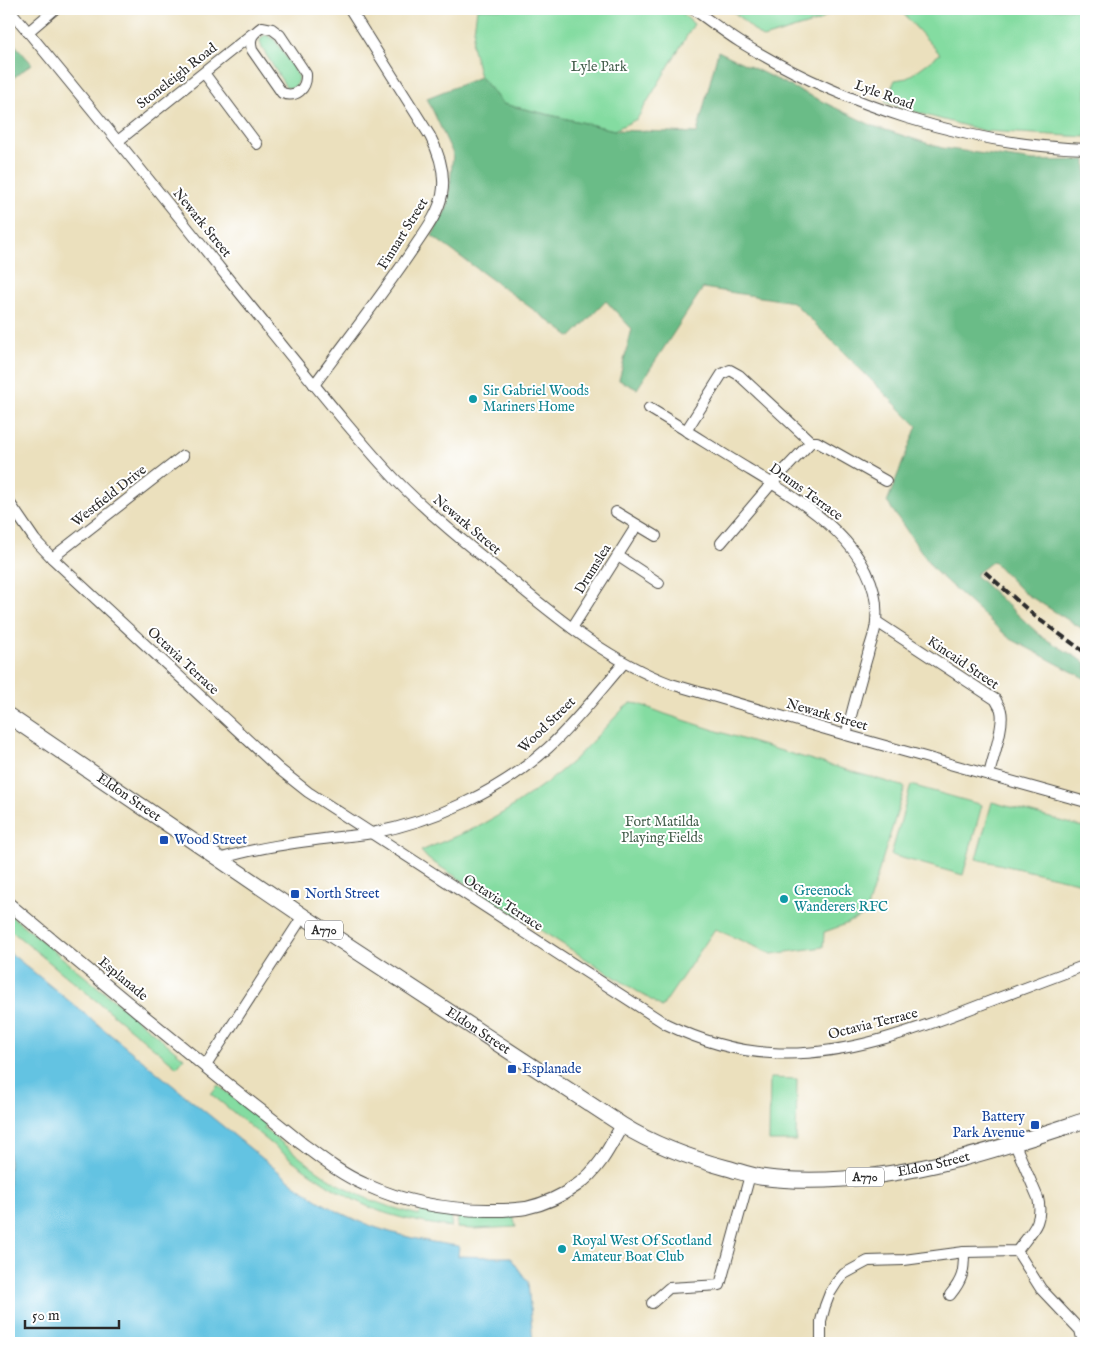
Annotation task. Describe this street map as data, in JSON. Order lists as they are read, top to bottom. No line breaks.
{"streets":{"main road":["Eldon Street","A770"],"street":["Stoneleigh Road","Lyle Road","Newark Street","Finnart Street","Drums Terrace","Westfield Drive","Drumslea","Octavia Terrace","Kincaid Street","Wood Street","Esplanade"]},"crossings":[["Stoneleigh Road","Newark Street"],["Newark Street","Finnart Street"],["Newark Street","Drums Terrace"],["Newark Street","Drumslea"],["Newark Street","Kincaid Street"],["Newark Street","Wood Street"],["Drums Terrace","Kincaid Street"],["Westfield Drive","Octavia Terrace"],["Octavia Terrace","Wood Street"],["Wood Street","Eldon Street"],["Eldon Street","Esplanade"]],"parks":["Lyle Park","Fort Matilda Playing Fields"],"places":{"other":["Sir Gabriel Woods Mariners Home","Greenock Wanderers RFC","Royal West Of Scotland Amateur Boat Club"],"transit":["Wood Street","North Street","Esplanade","Battery Park Avenue"]},"scale_bar":"50 m"}
